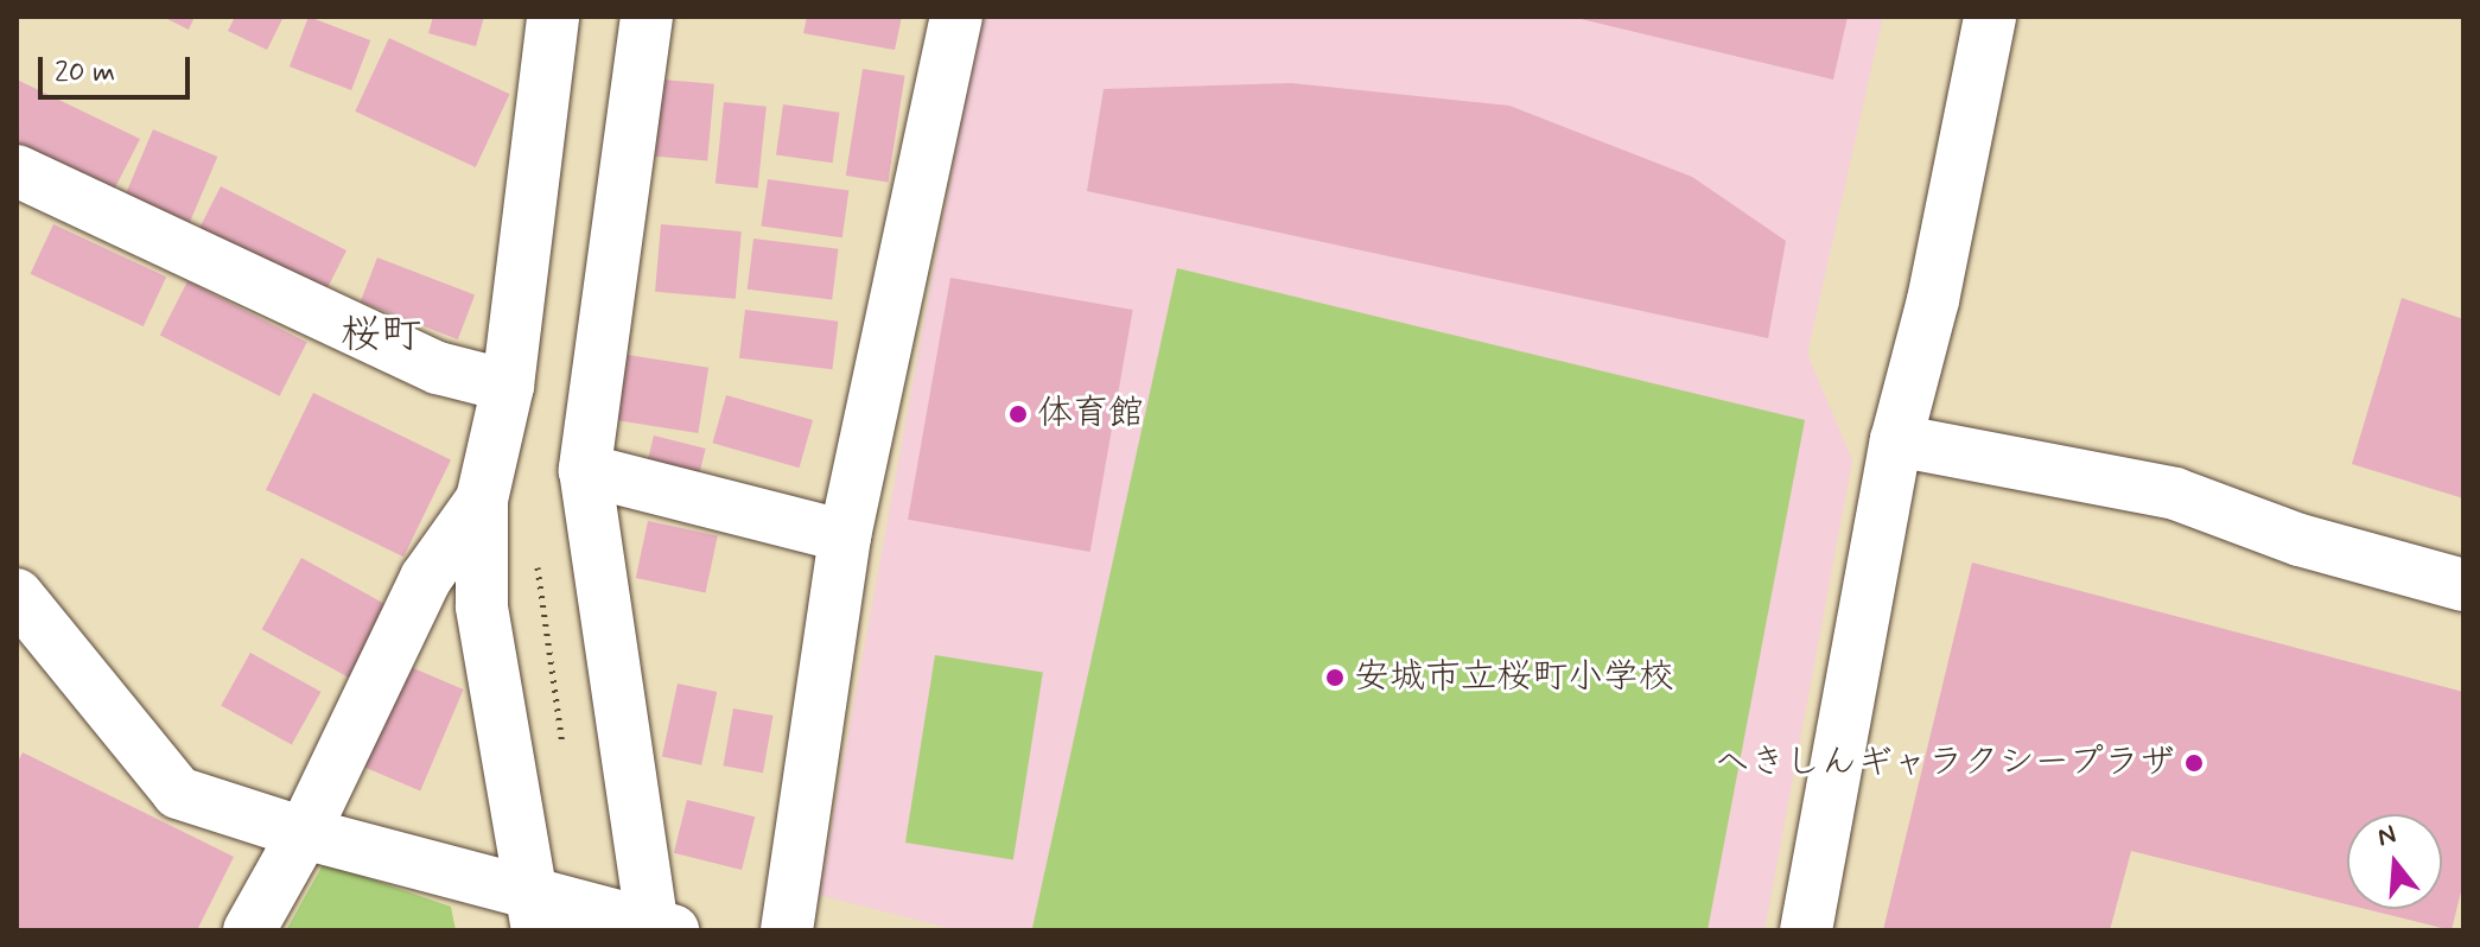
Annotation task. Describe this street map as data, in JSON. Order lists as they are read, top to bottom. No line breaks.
{"districts":["桜町"],"places":["体育館","安城市立桜町小学校","へきしんギャラクシープラザ"],"scale_bar":"20 m","north":"top"}
